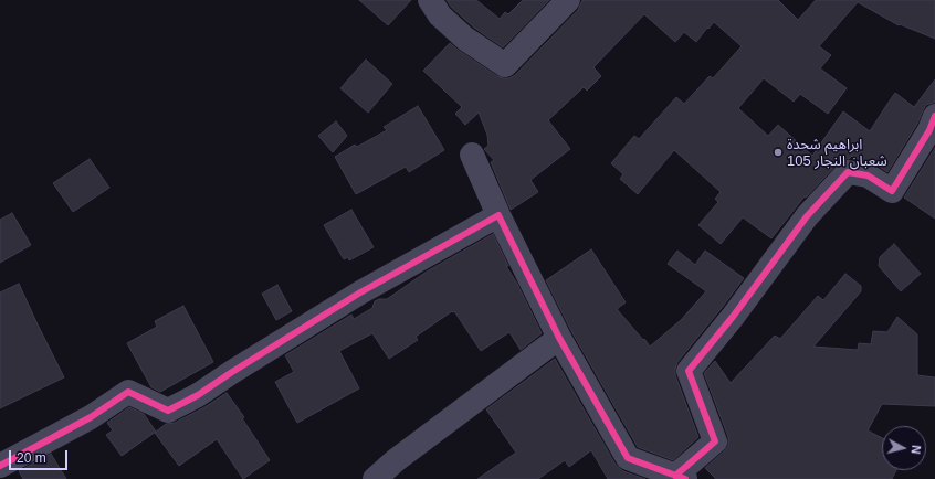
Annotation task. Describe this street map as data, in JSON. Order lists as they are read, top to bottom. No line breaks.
{"places":["ابراهيم شحدة شعبان النجار 105"],"scale_bar":"20 m","north":"right"}
